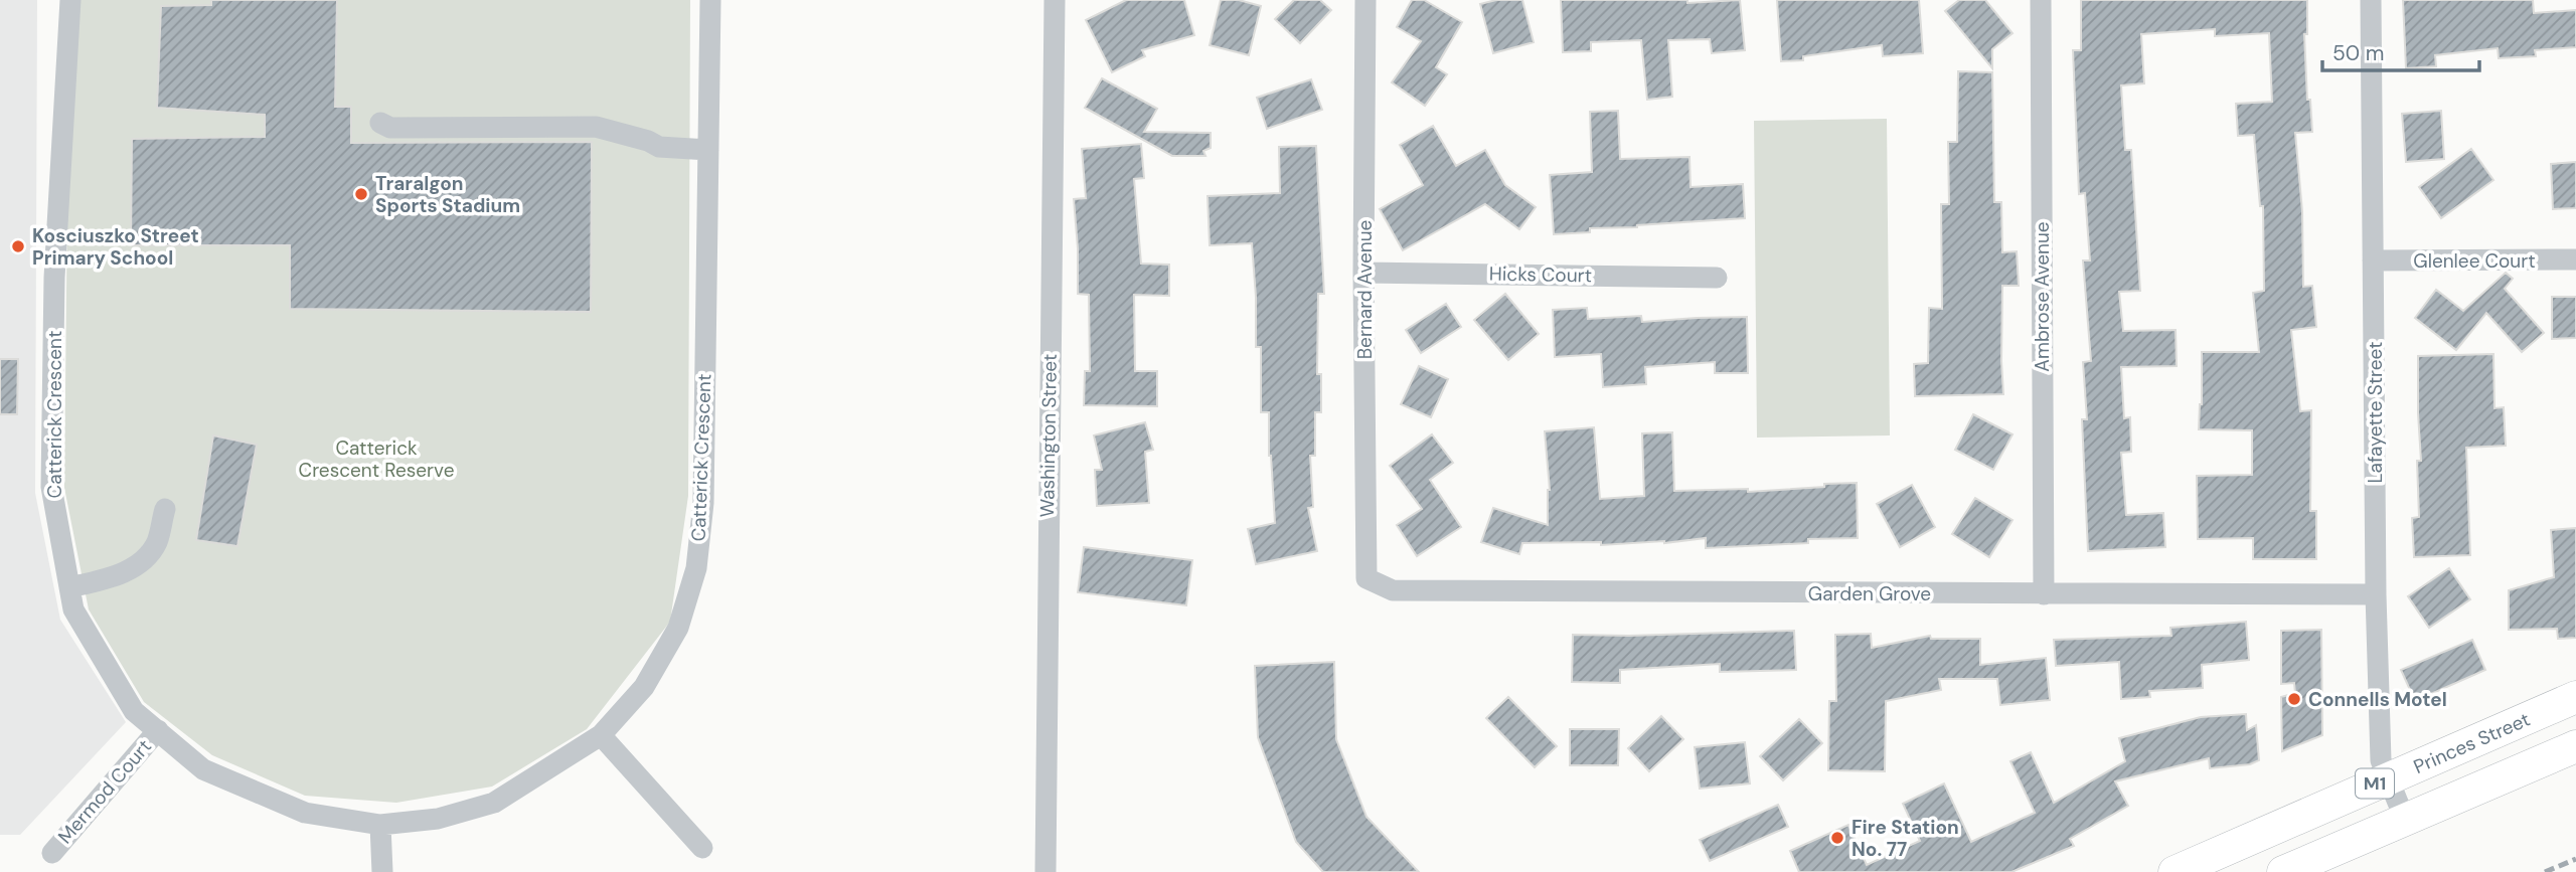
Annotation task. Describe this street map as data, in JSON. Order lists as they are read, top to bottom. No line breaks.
{"streets":{"highway":["Princes Street","M1"],"street":["Glenlee Court","Hicks Court","Bernard Avenue","Ambrose Avenue","Lafayette Street","Catterick Crescent","Washington Street","Garden Grove","Mermod Court"]},"crossings":[["Glenlee Court","Lafayette Street"],["Hicks Court","Bernard Avenue"],["Bernard Avenue","Garden Grove"],["Ambrose Avenue","Garden Grove"],["Lafayette Street","Garden Grove"],["Lafayette Street","Princes Street"],["Lafayette Street","M1"],["Catterick Crescent","Mermod Court"]],"parks":["Catterick Crescent Reserve"],"places":["Traralgon Sports Stadium","Kosciuszko Street Primary School","Connells Motel","Fire Station No. 77"],"scale_bar":"50 m"}
